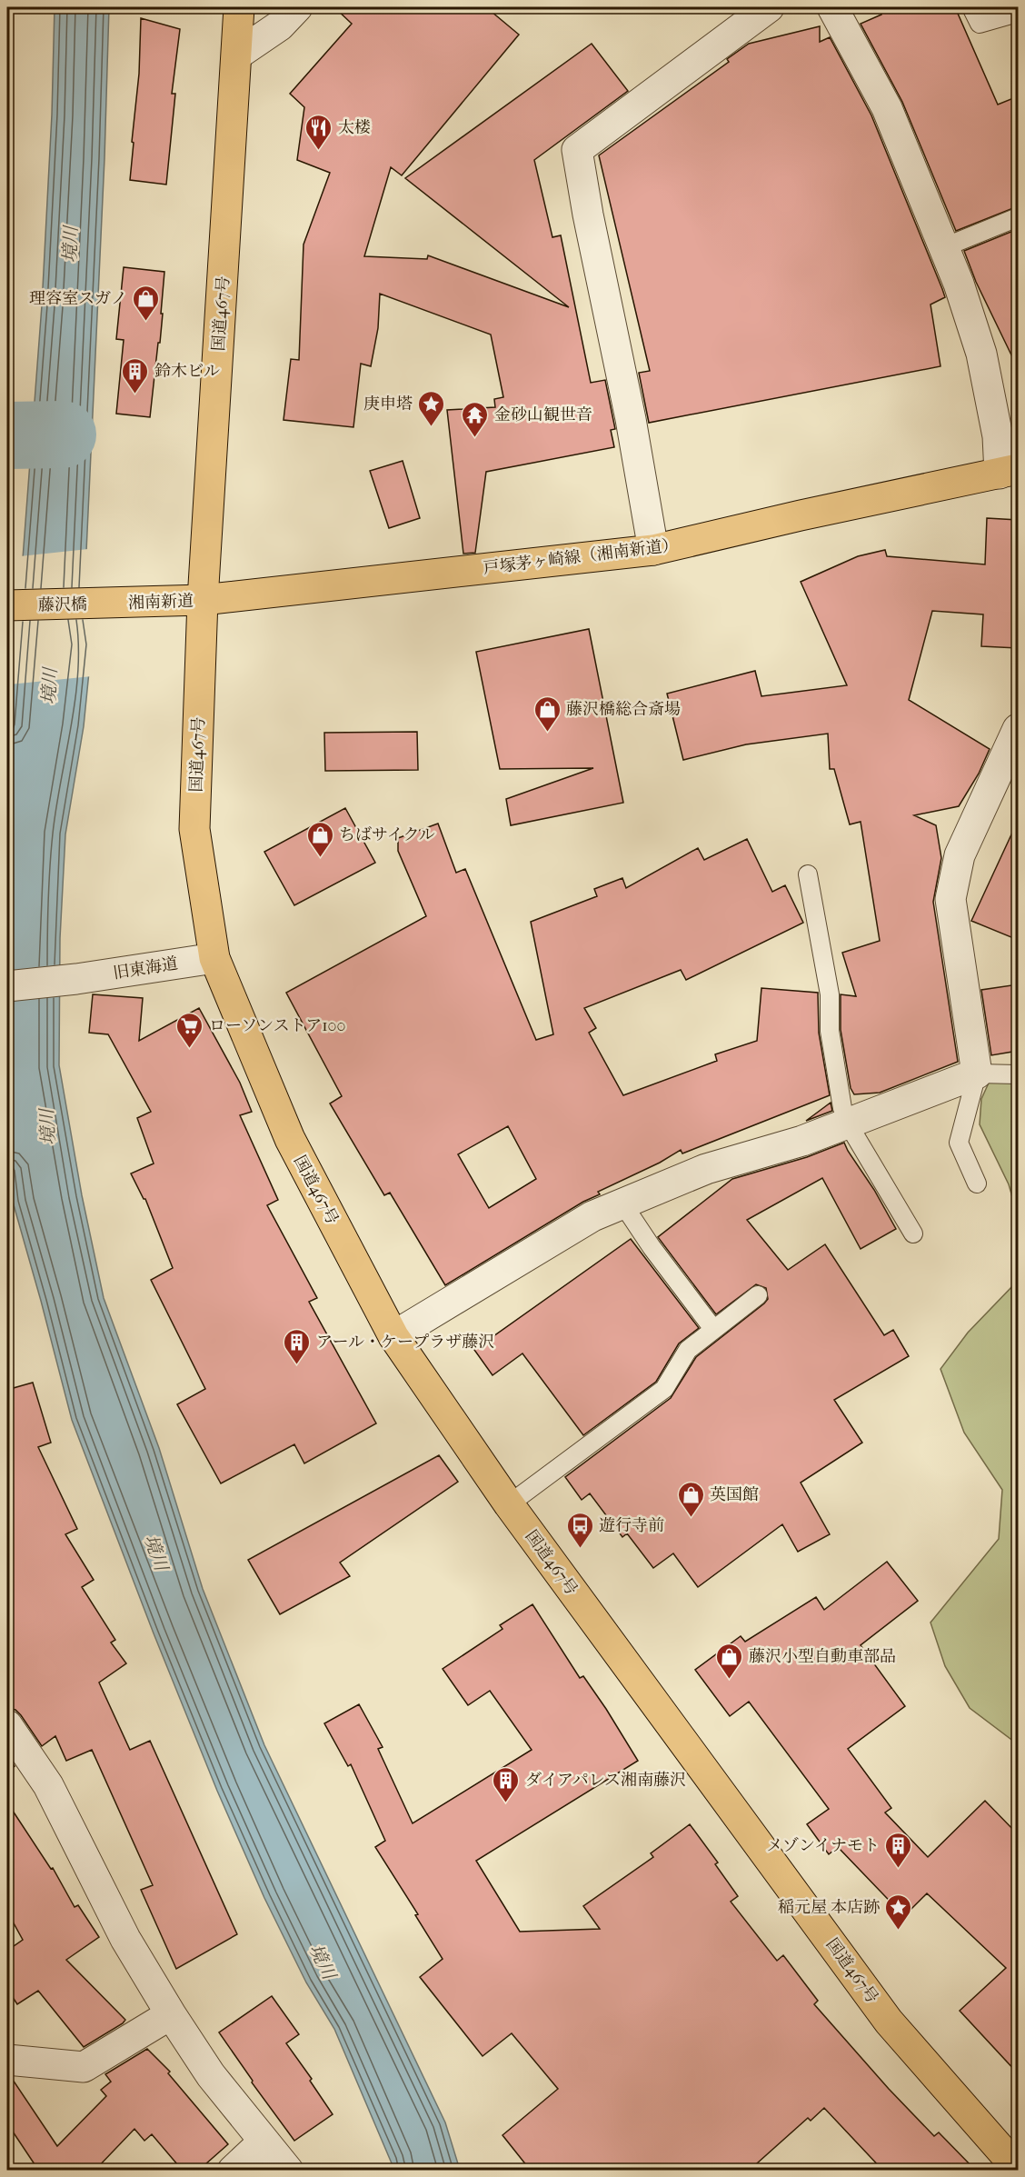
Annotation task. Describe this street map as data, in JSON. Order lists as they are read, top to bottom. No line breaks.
{"streets":{"main road":["国道467号","戸塚茅ヶ崎線（湘南新道）","湘南新道","藤沢橋"],"street":["旧東海道"]},"crossings":[["国道467号","戸塚茅ヶ崎線（湘南新道）"],["国道467号","湘南新道"],["国道467号","旧東海道"],["戸塚茅ヶ崎線（湘南新道）","湘南新道"],["湘南新道","藤沢橋"]],"water":["境川"],"places":{"restaurant":["太楼"],"shop":["理容室スガノ","藤沢橋総合斎場","ちばサイクル","英国館","藤沢小型自動車部品"],"building":["鈴木ビル","アール・ケープラザ藤沢","ダイアパレス湘南藤沢","メゾンイナモト"],"place":["庚申塔","稲元屋 本店跡"],"temple":["金砂山観世音"],"supermarket":["ローソンストア100"],"bus stop":["遊行寺前"]}}
